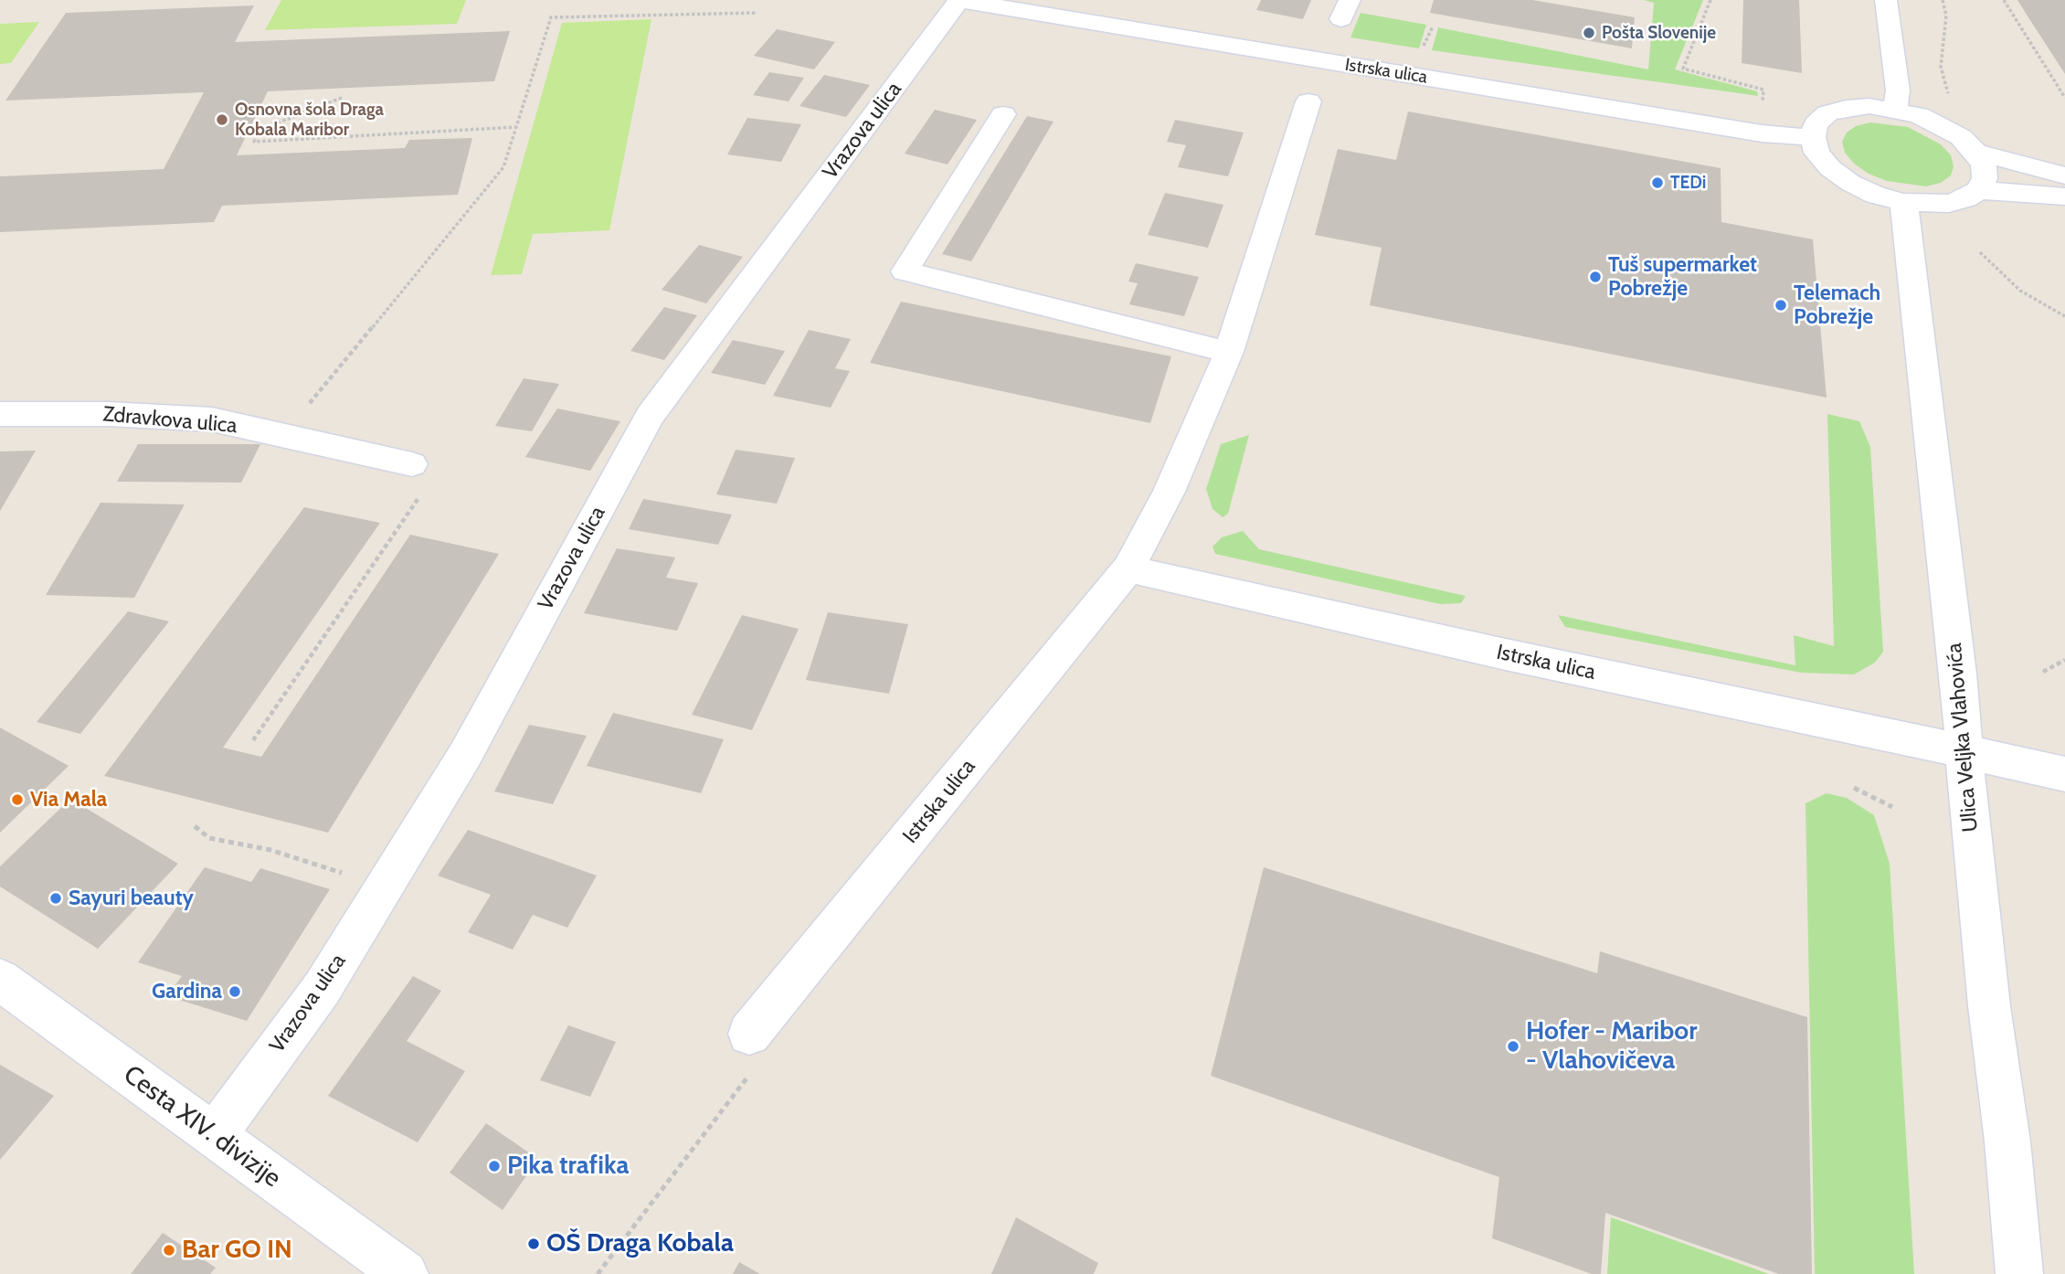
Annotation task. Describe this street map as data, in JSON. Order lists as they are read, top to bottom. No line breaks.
{"streets":{"street":["Istrska ulica","Vrazova ulica","Zdravkova ulica","Ulica Veljka Vlahovića","Cesta XIV. divizije"]},"crossings":[["Istrska ulica","Vrazova ulica"],["Istrska ulica","Ulica Veljka Vlahovića"],["Vrazova ulica","Cesta XIV. divizije"]],"places":["Pošta Slovenije","Osnovna šola Draga Kobala Maribor","TEDi","Tuš supermarket Pobrežje","Telemach Pobrežje","Via Mala","Sayuri beauty","Gardina","Hofer - Maribor - Vlahovičeva","Pika trafika","OŠ Draga Kobala","Bar GO IN"]}
